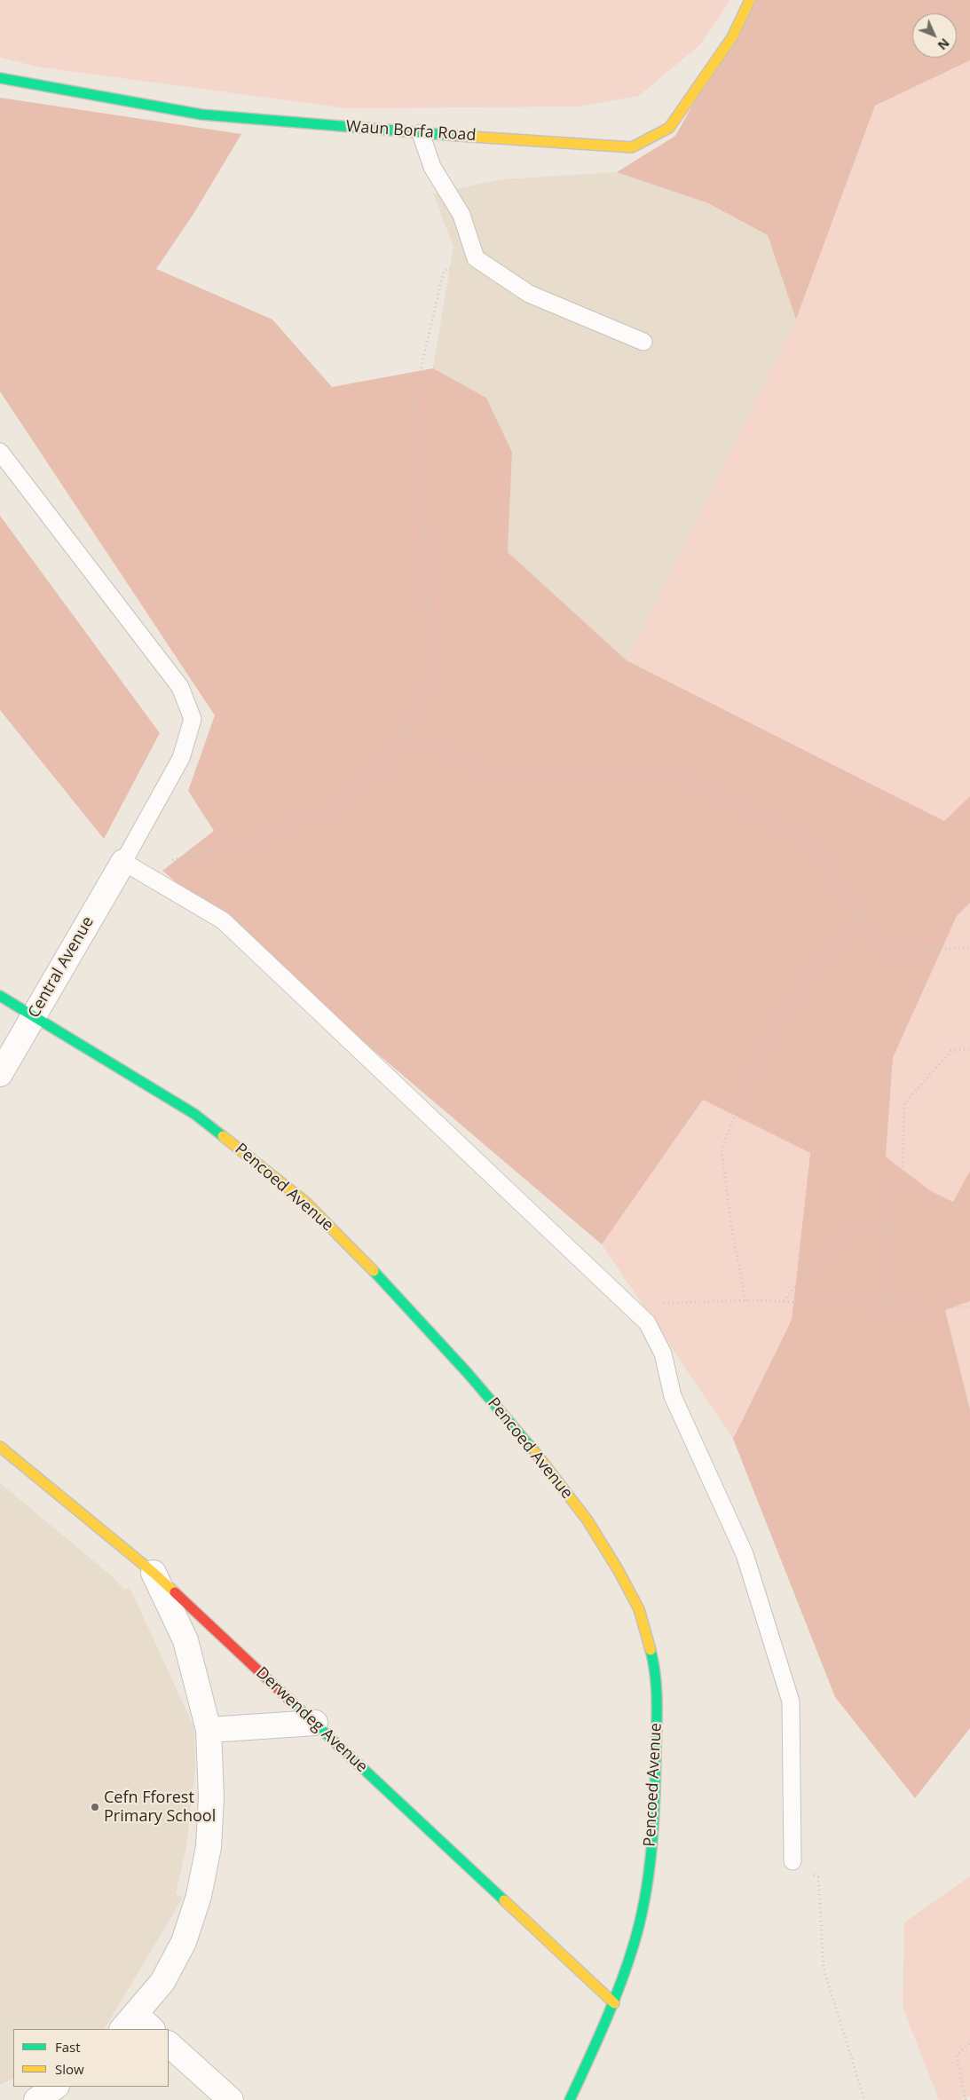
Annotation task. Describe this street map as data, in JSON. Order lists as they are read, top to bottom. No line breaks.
{"streets":{"street":["Waun Borfa Road","Central Avenue","Pencoed Avenue","Derwendeg Avenue"]},"crossings":[["Central Avenue","Pencoed Avenue"],["Pencoed Avenue","Derwendeg Avenue"]],"places":["Cefn Fforest Primary School"],"legend":["Fast","Slow"],"north":"bottom right"}
